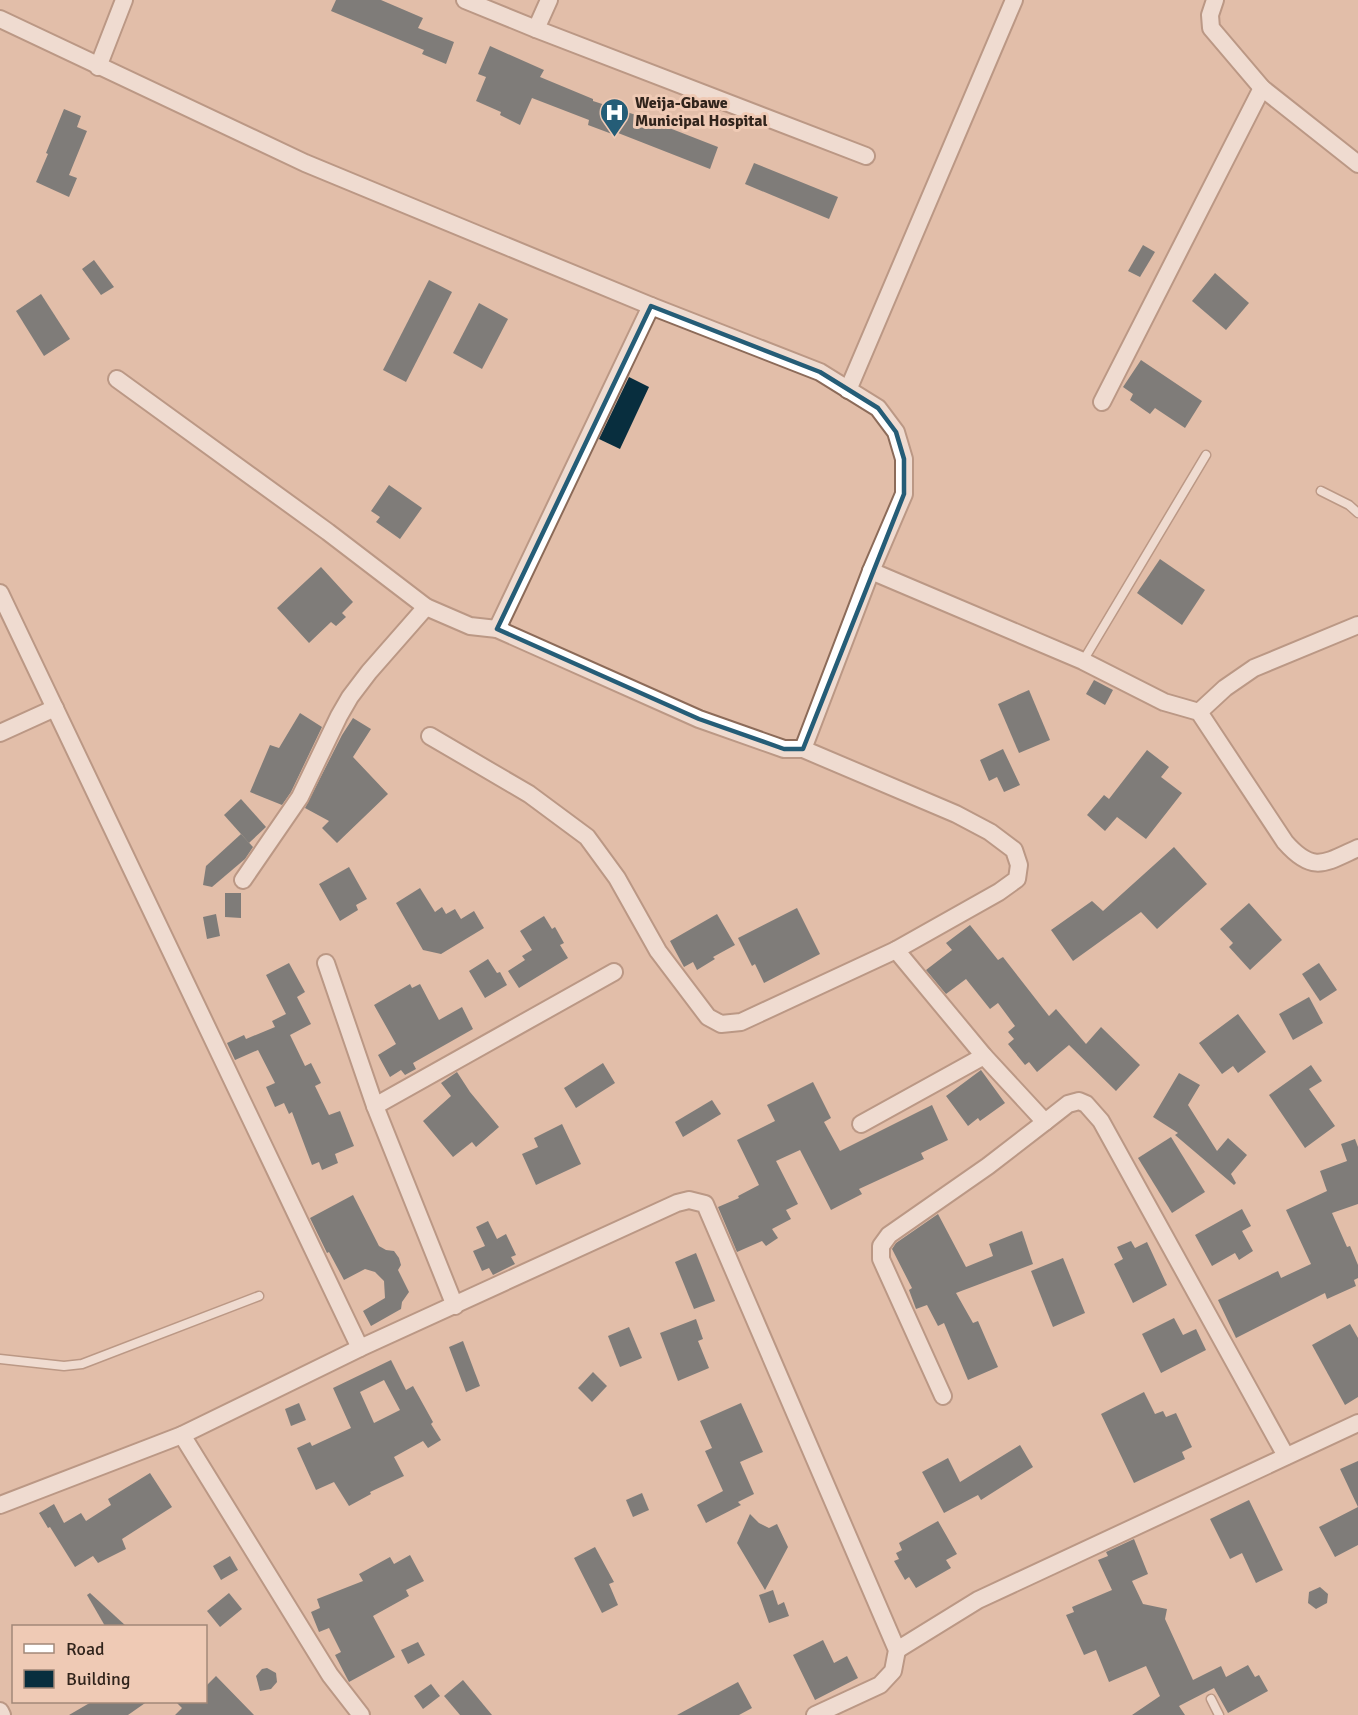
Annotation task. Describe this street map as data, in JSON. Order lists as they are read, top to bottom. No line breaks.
{"places":{"hospital":["Weija-Gbawe Municipal Hospital"]},"legend":["Road","Building"]}
